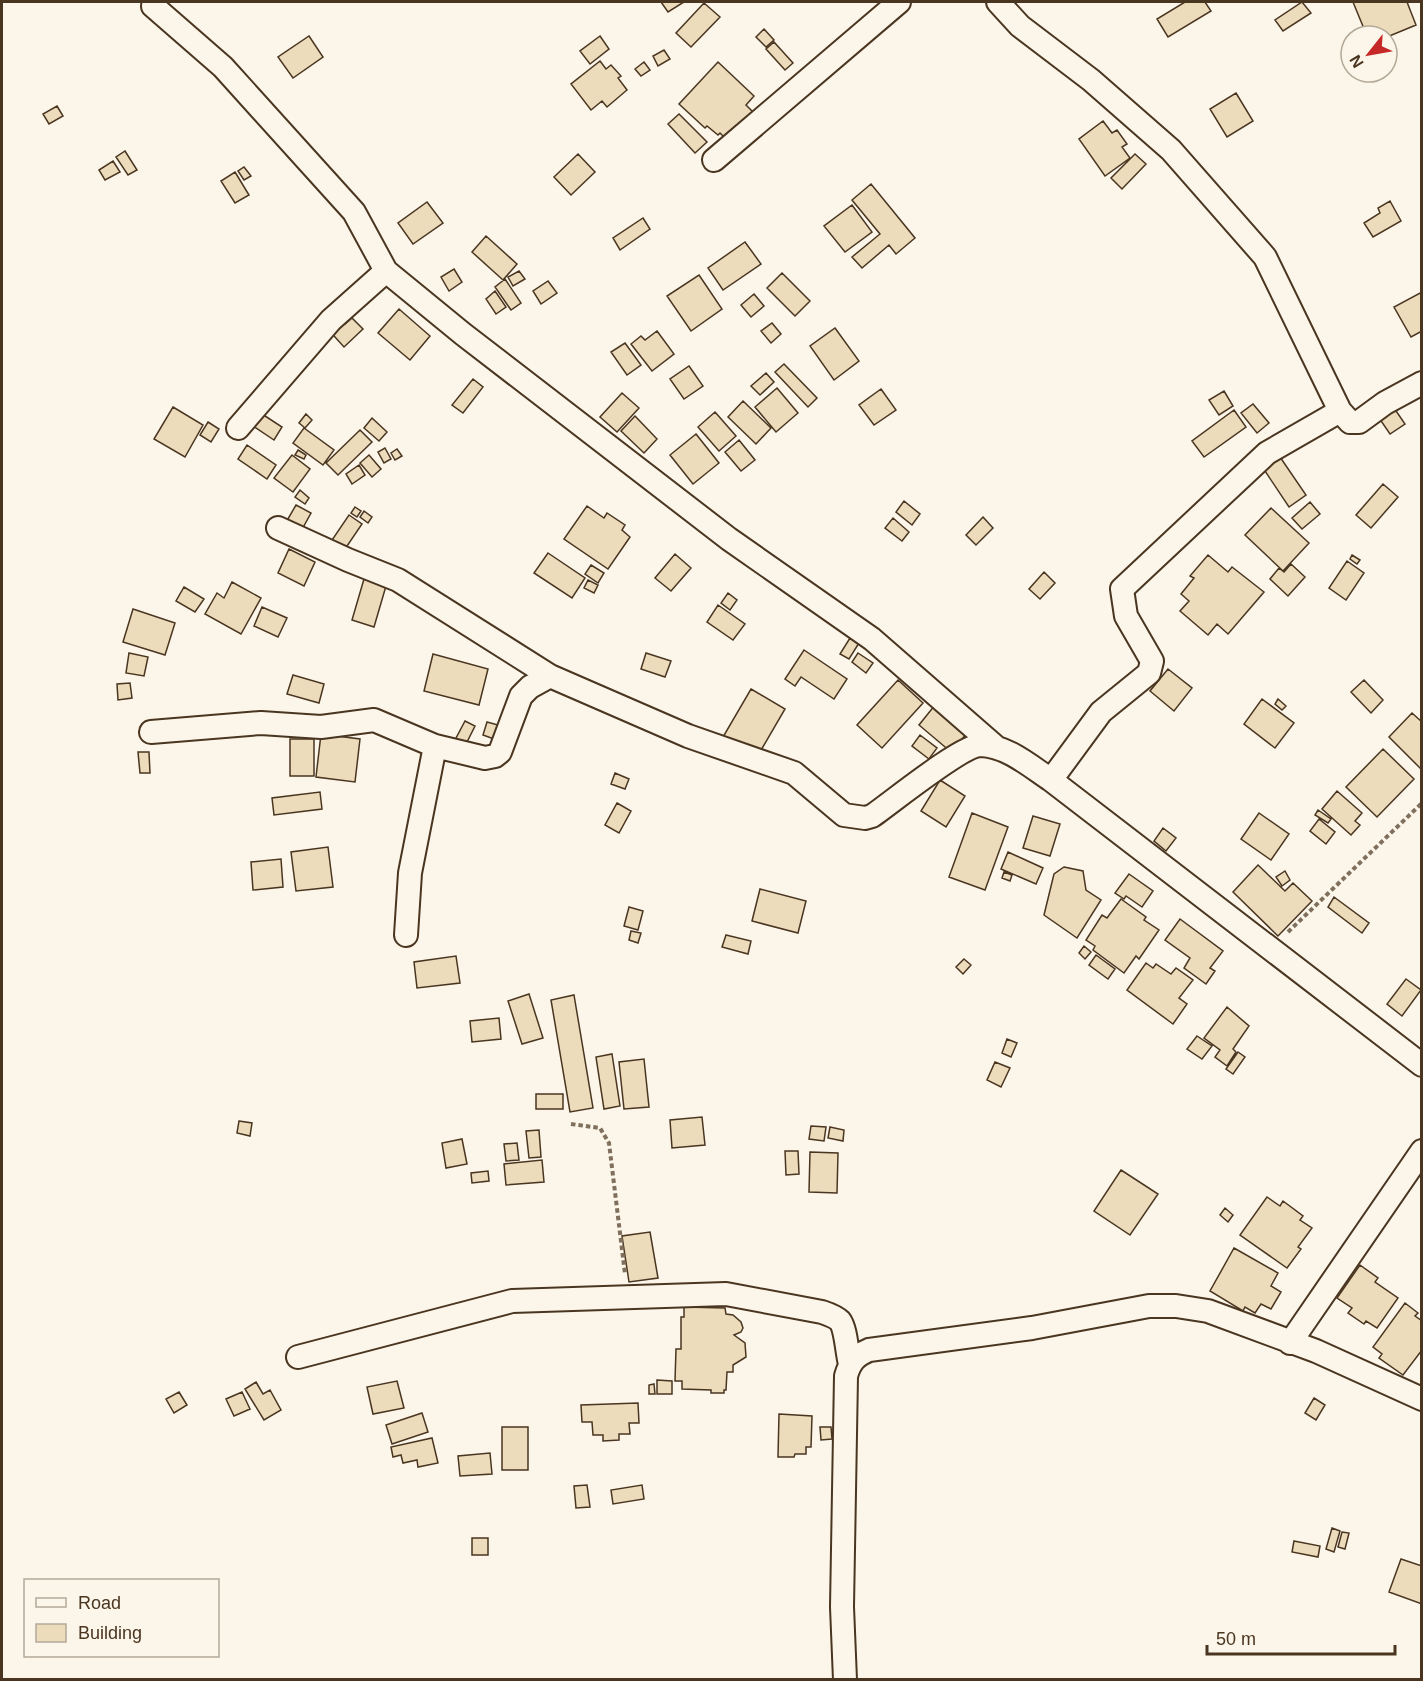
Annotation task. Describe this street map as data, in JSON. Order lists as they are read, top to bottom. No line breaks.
{"legend":["Road","Building"],"scale_bar":"50 m","north":"bottom left"}
